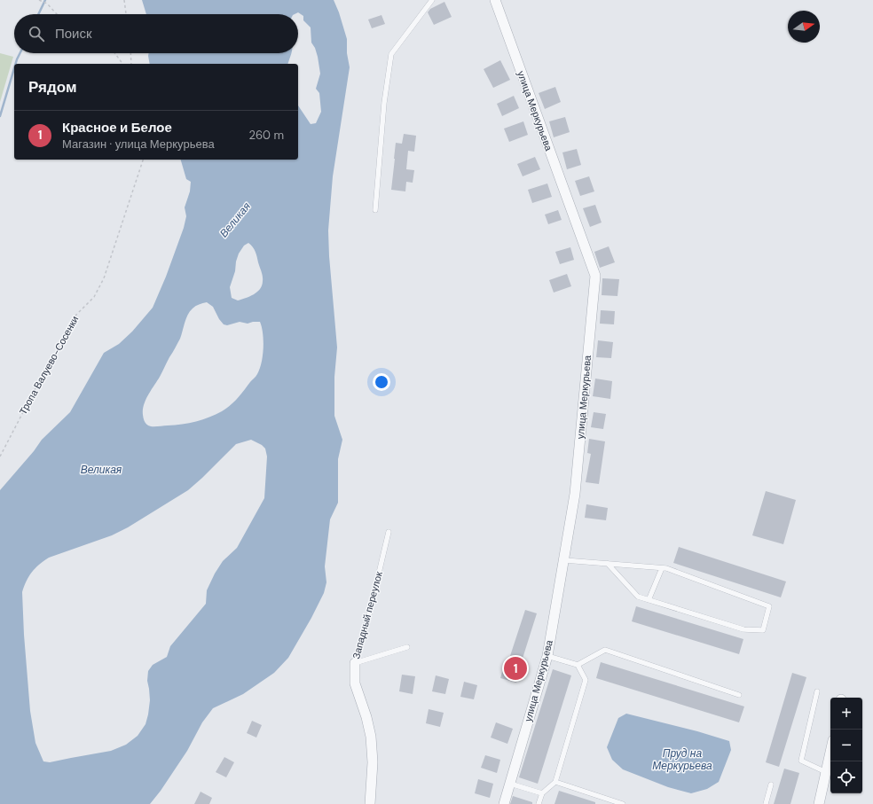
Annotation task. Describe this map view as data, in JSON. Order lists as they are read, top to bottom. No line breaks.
{"streets":{"street":["улица Меркурьева","Западный переулок"],"path":["Тропа Валуево-Сосенки"]},"water":["Великая","Пруд на Меркурьева"],"north":"right","page":{"search":"Поиск","heading":"Рядом","list":[{"mark":"1","name":"Красное и Белое","note":"Магазин · улица Меркурьева","value":"260 m"}],"pins":"1","map_buttons":["+","−"]}}
